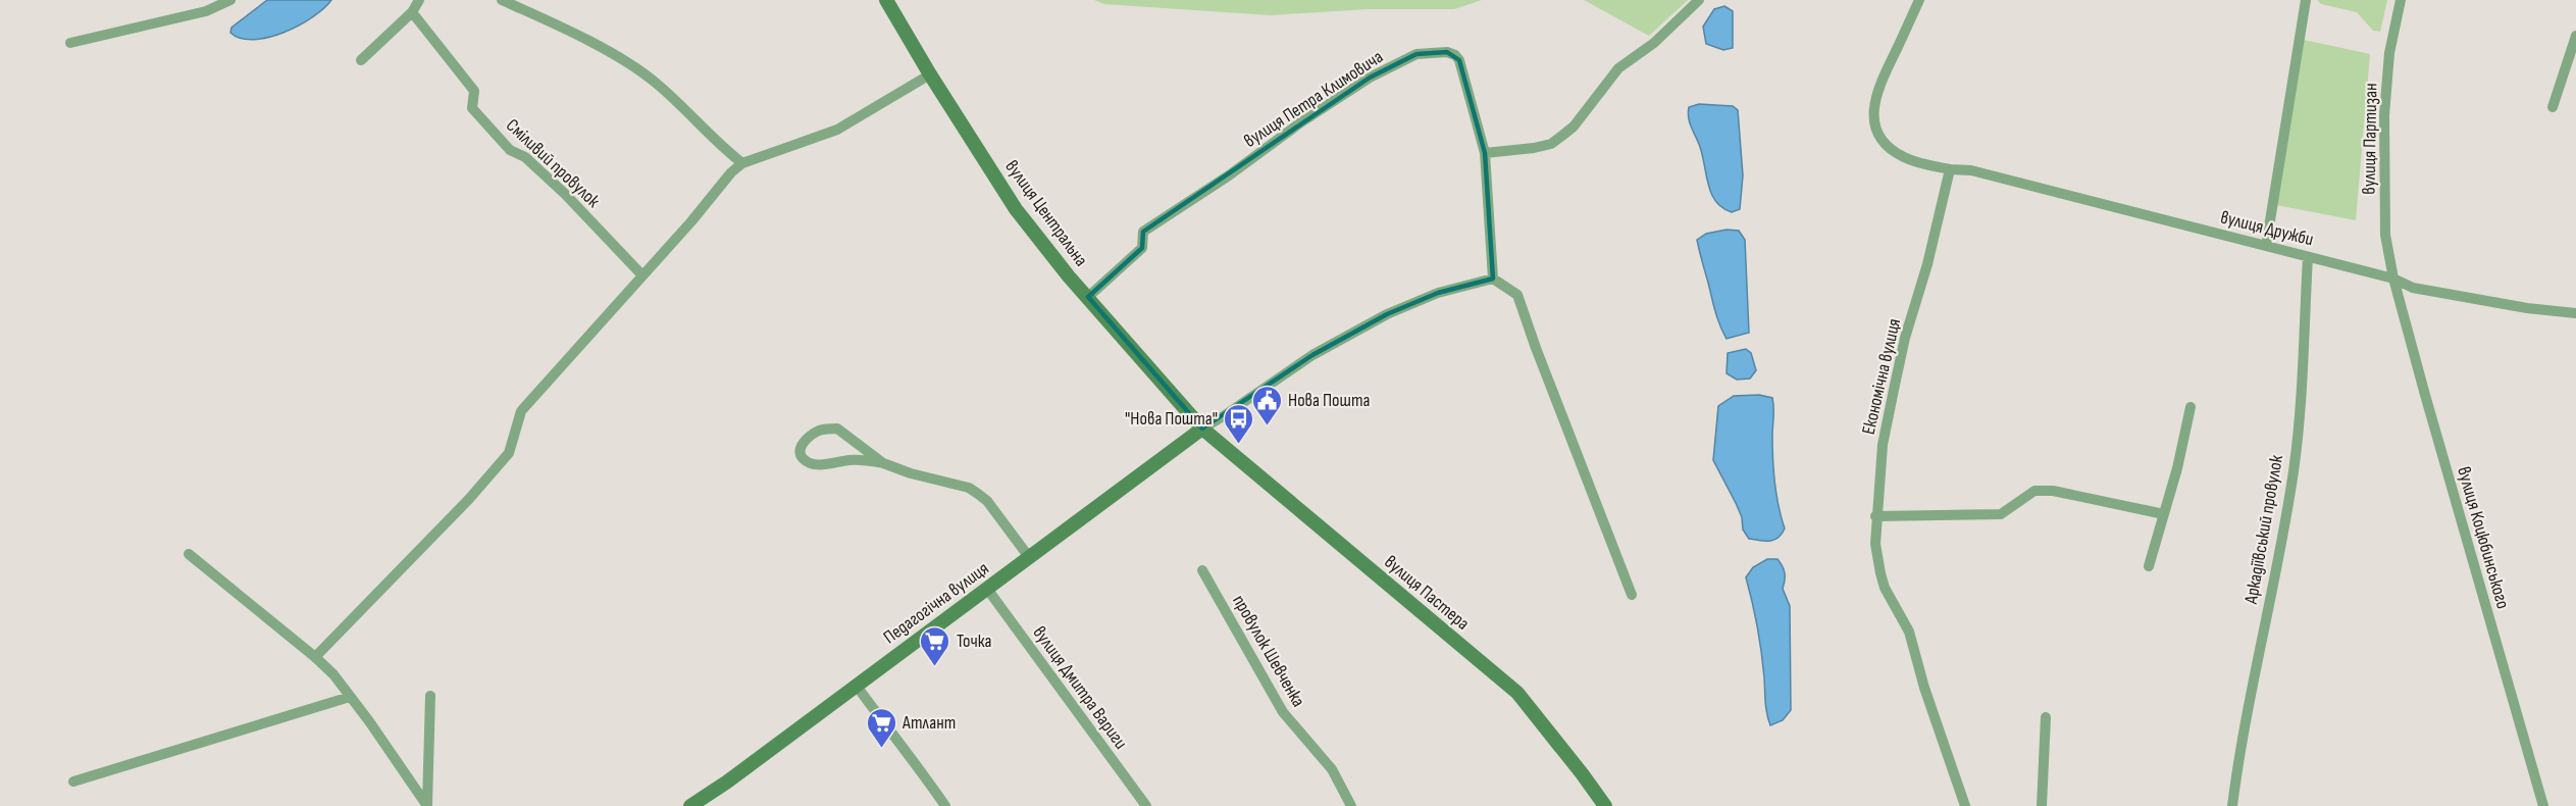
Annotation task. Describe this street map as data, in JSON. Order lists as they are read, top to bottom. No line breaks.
{"streets":{"street":["вулиця Петра Климовича","вулиця Партизан","Сміливий провулок","вулиця Центральна","вулиця Дружби","Економічна вулиця","Аркадіївський провулок","вулиця Коцюбинського","вулиця Пастера","Педагогічна вулиця","провулок Шевченка","вулиця Дмитра Вариги"]},"crossings":[["вулиця Петра Климовича","вулиця Центральна"],["вулиця Партизан","вулиця Дружби"],["вулиця Партизан","вулиця Коцюбинського"],["вулиця Центральна","вулиця Пастера"],["вулиця Центральна","Педагогічна вулиця"],["вулиця Дружби","Економічна вулиця"],["вулиця Дружби","Аркадіївський провулок"],["вулиця Дружби","вулиця Коцюбинського"],["вулиця Пастера","Педагогічна вулиця"],["Педагогічна вулиця","вулиця Дмитра Вариги"]],"places":{"public building":["Нова Пошта"],"bus stop":["\"Нова Пошта\""],"supermarket":["Точка","Атлант"]}}
